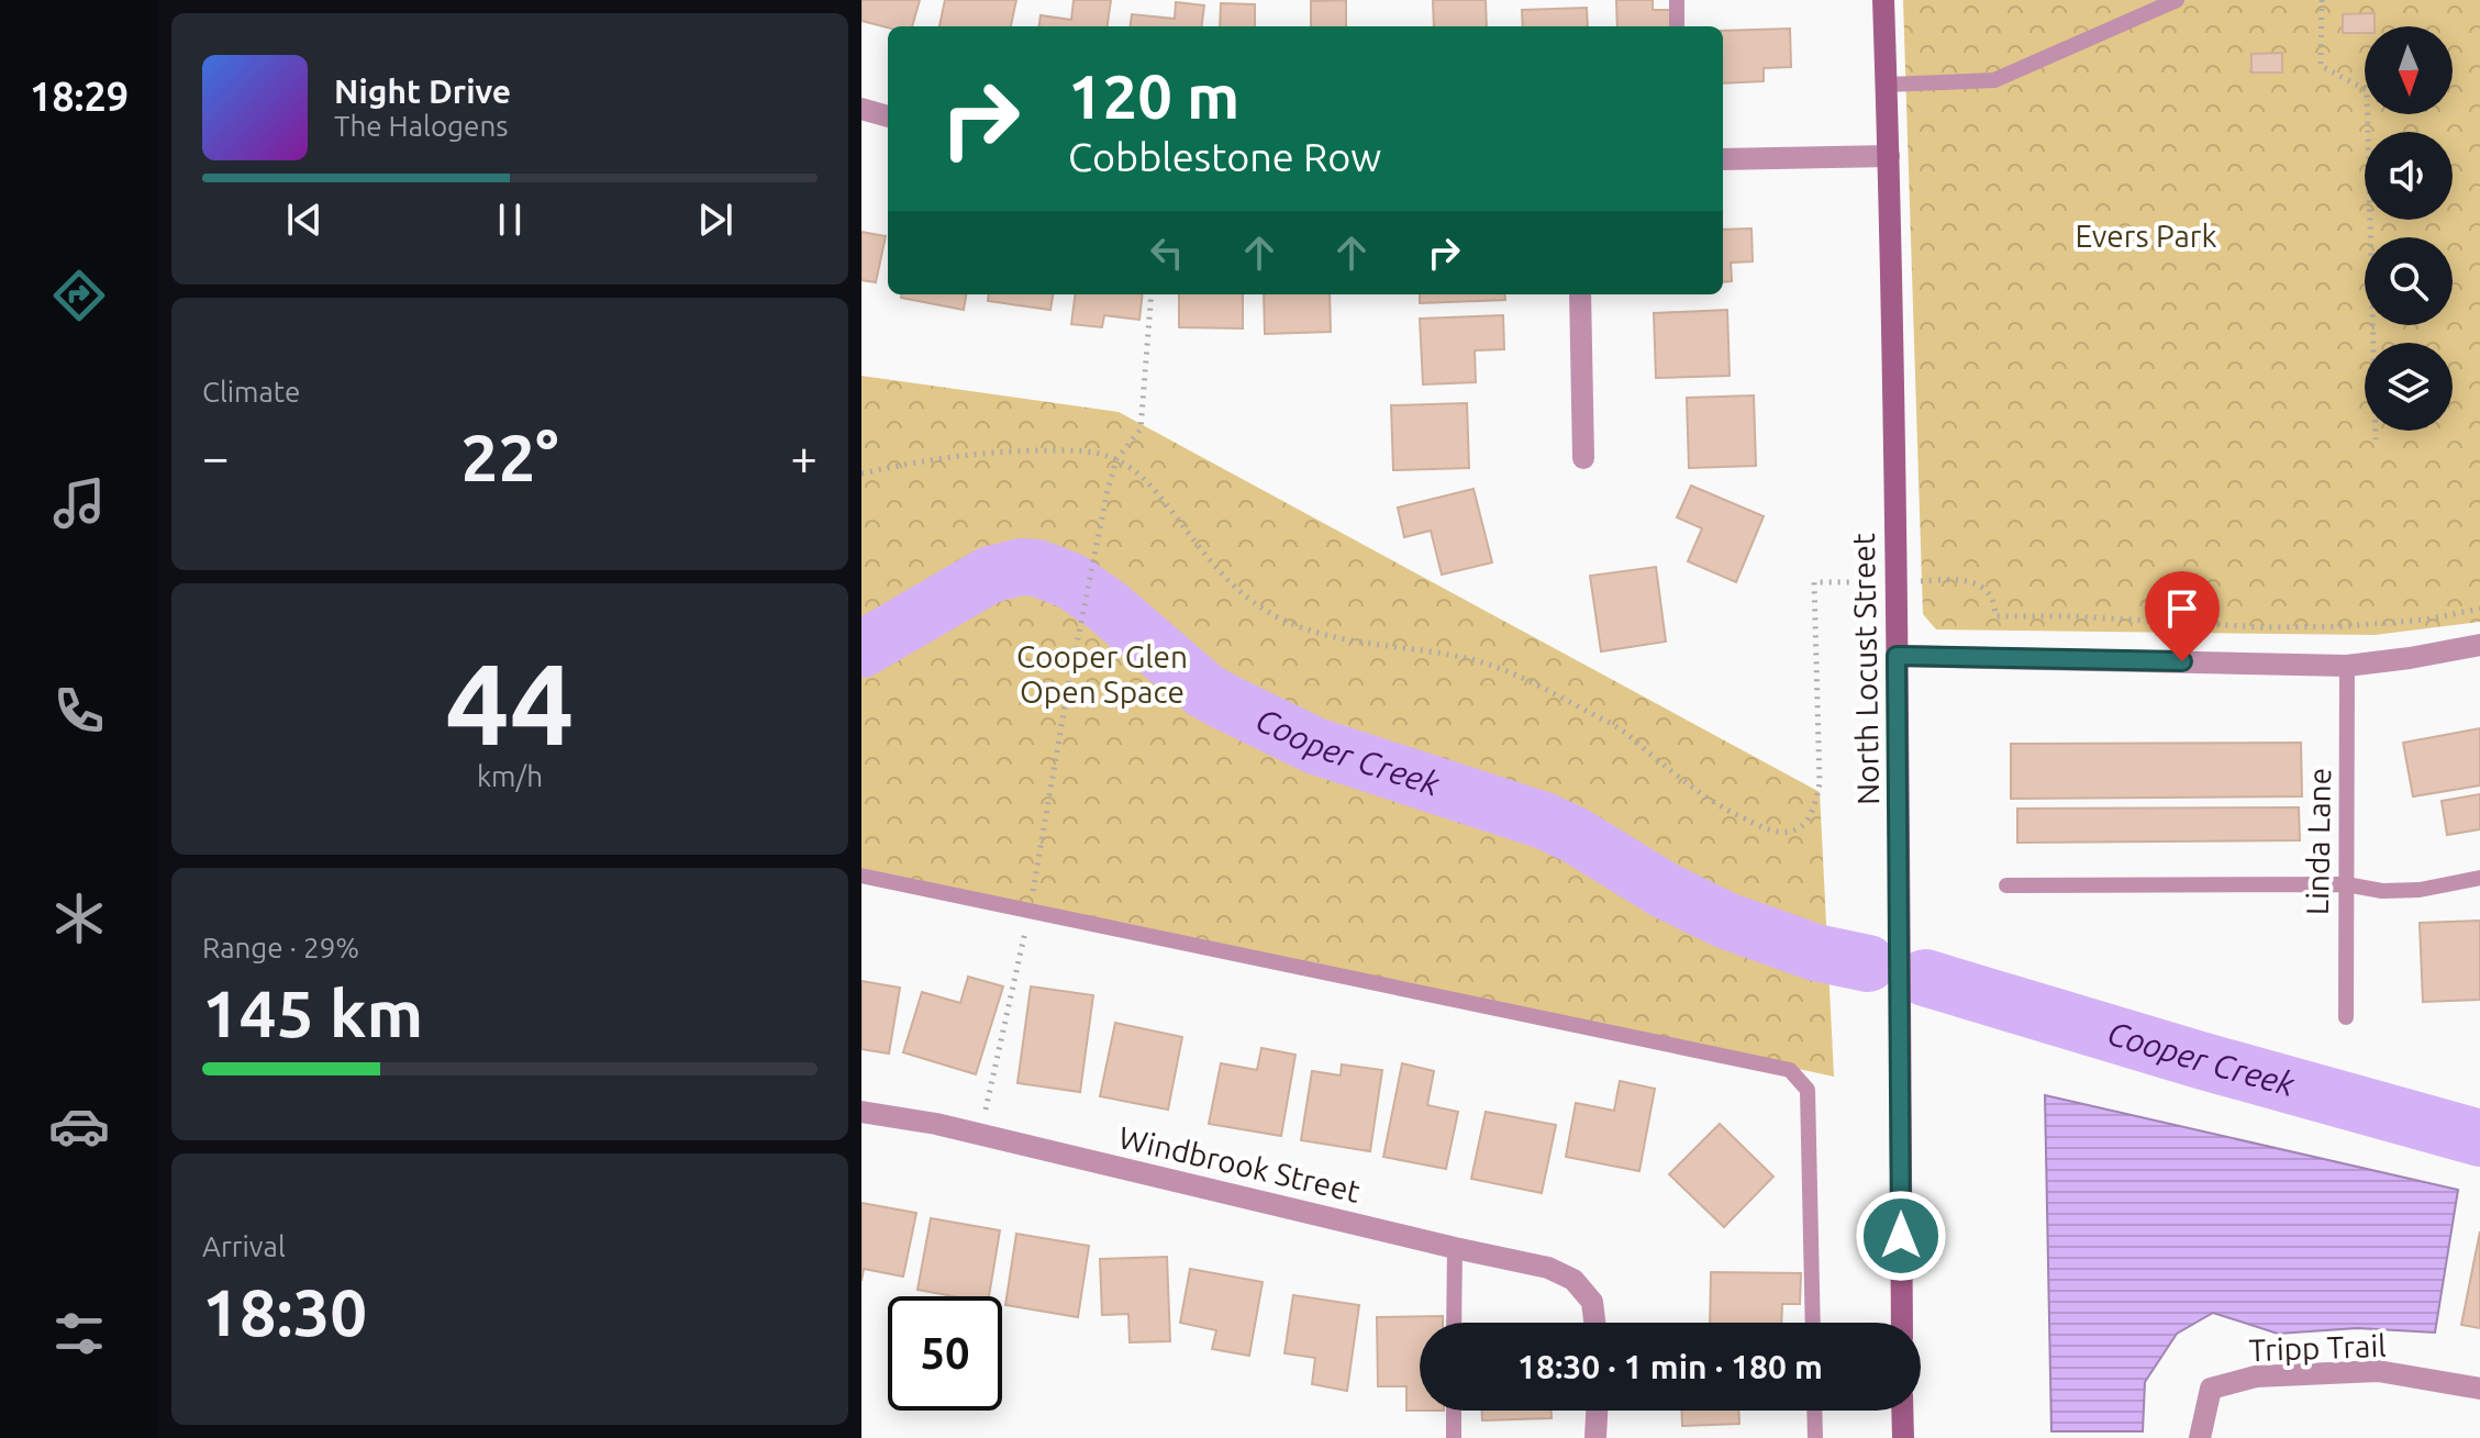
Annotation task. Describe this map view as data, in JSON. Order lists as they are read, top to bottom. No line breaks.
{"streets":{"main road":["North Locust Street"],"street":["Windbrook Street","Tripp Trail"],"lane":["Linda Lane"]},"water":["Cooper Creek"],"parks":["Evers Park","Cooper Glen Open Space"],"north":"bottom","page":{"tabs":"18:29","turn":["120 m","Cobblestone Row"],"song":["Night Drive","The Halogens"],"tile":["Climate",["44","km/h"],["Range · 29%","145 km"],["Arrival","18:30"]],"heat":["−","22°","+"],"limit":"50","trip":"18:30 · 1 min · 180 m"}}
